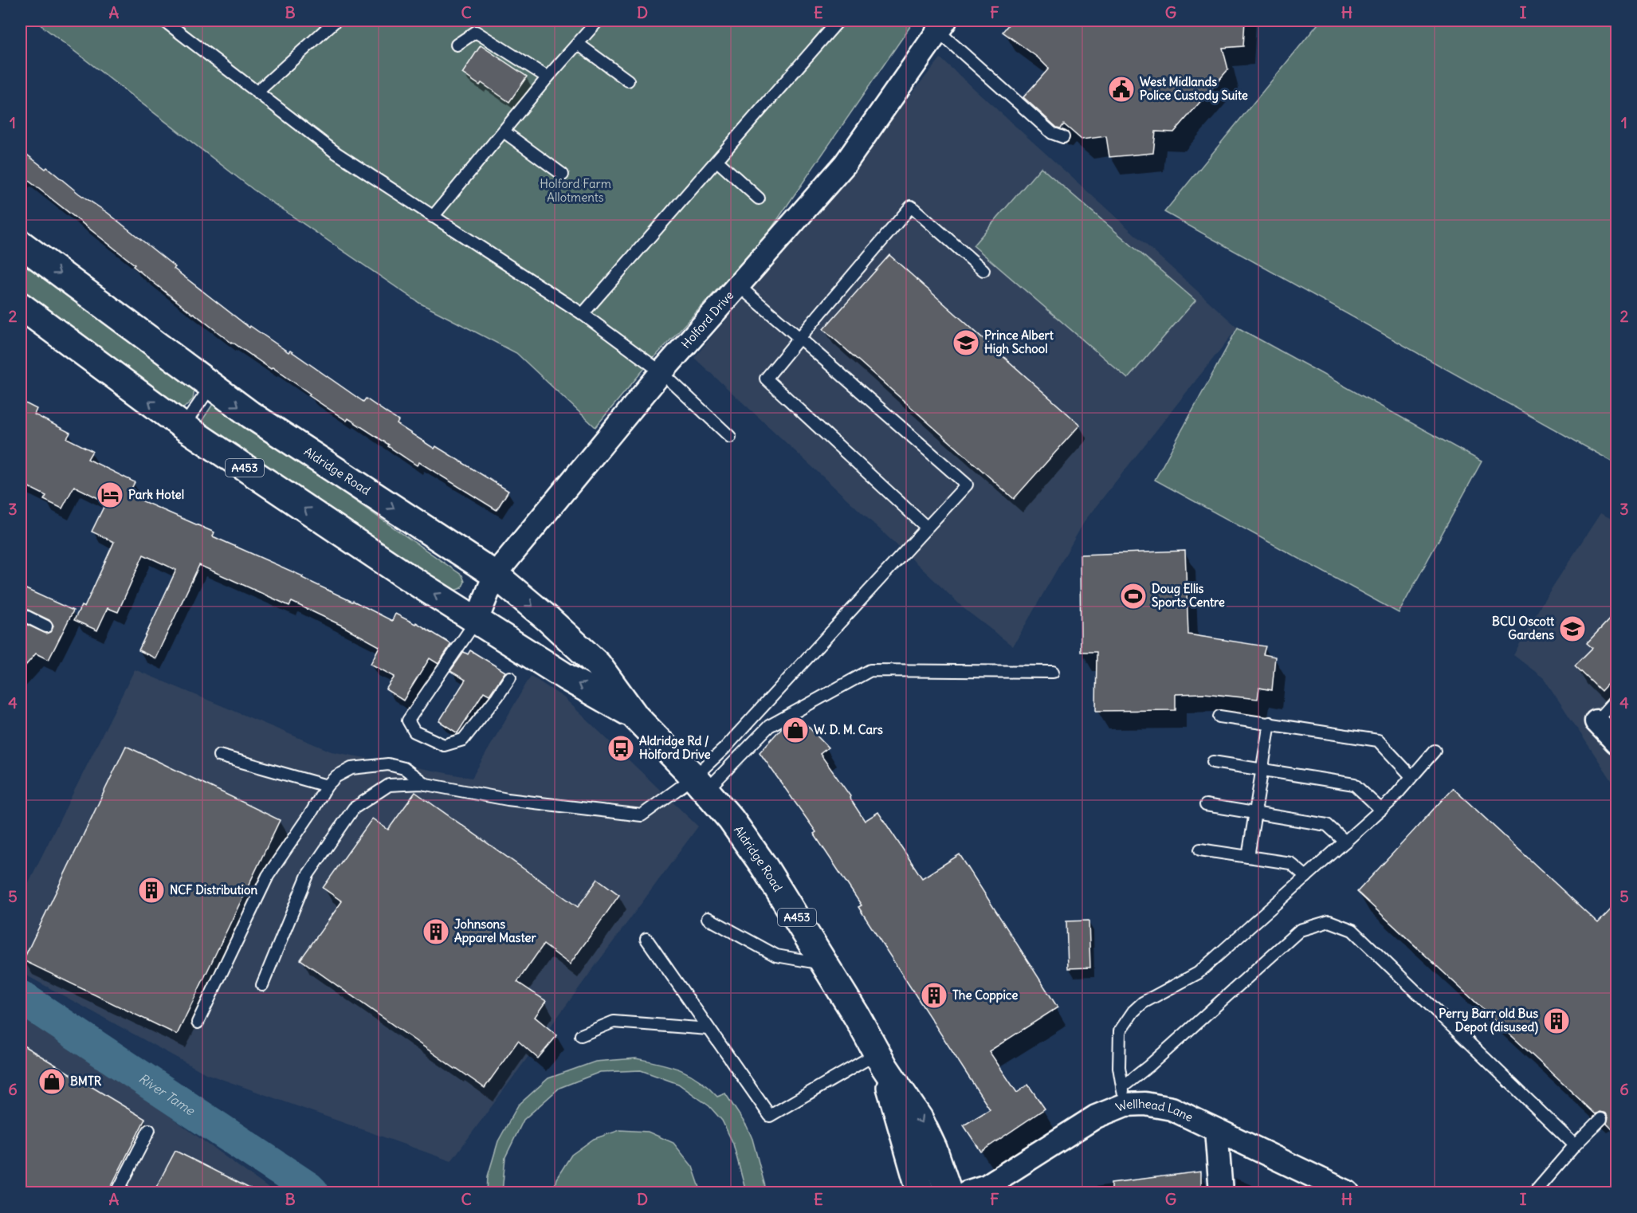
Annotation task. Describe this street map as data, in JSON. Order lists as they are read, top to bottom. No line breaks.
{"streets":{"main road":["A453","Aldridge Road"],"street":["Holford Drive","Wellhead Lane"]},"crossings":[["Holford Drive","Aldridge Road"]],"water":["River Tame"],"parks":["Holford Farm Allotments"],"places":{"public building":["West Midlands Police Custody Suite"],"school or university":["Prince Albert High School","BCU Oscott Gardens"],"hotel":["Park Hotel"],"sports":["Doug Ellis Sports Centre"],"shop":["W. D. M. Cars","BMTR"],"bus stop":["Aldridge Rd / Holford Drive"],"building":["NCF Distribution","Johnsons Apparel Master","The Coppice","Perry Barr old Bus Depot (disused)"]},"grid":{"columns":["A","B","C","D","E","F","G","H","I"],"rows":["1","2","3","4","5","6"]}}
